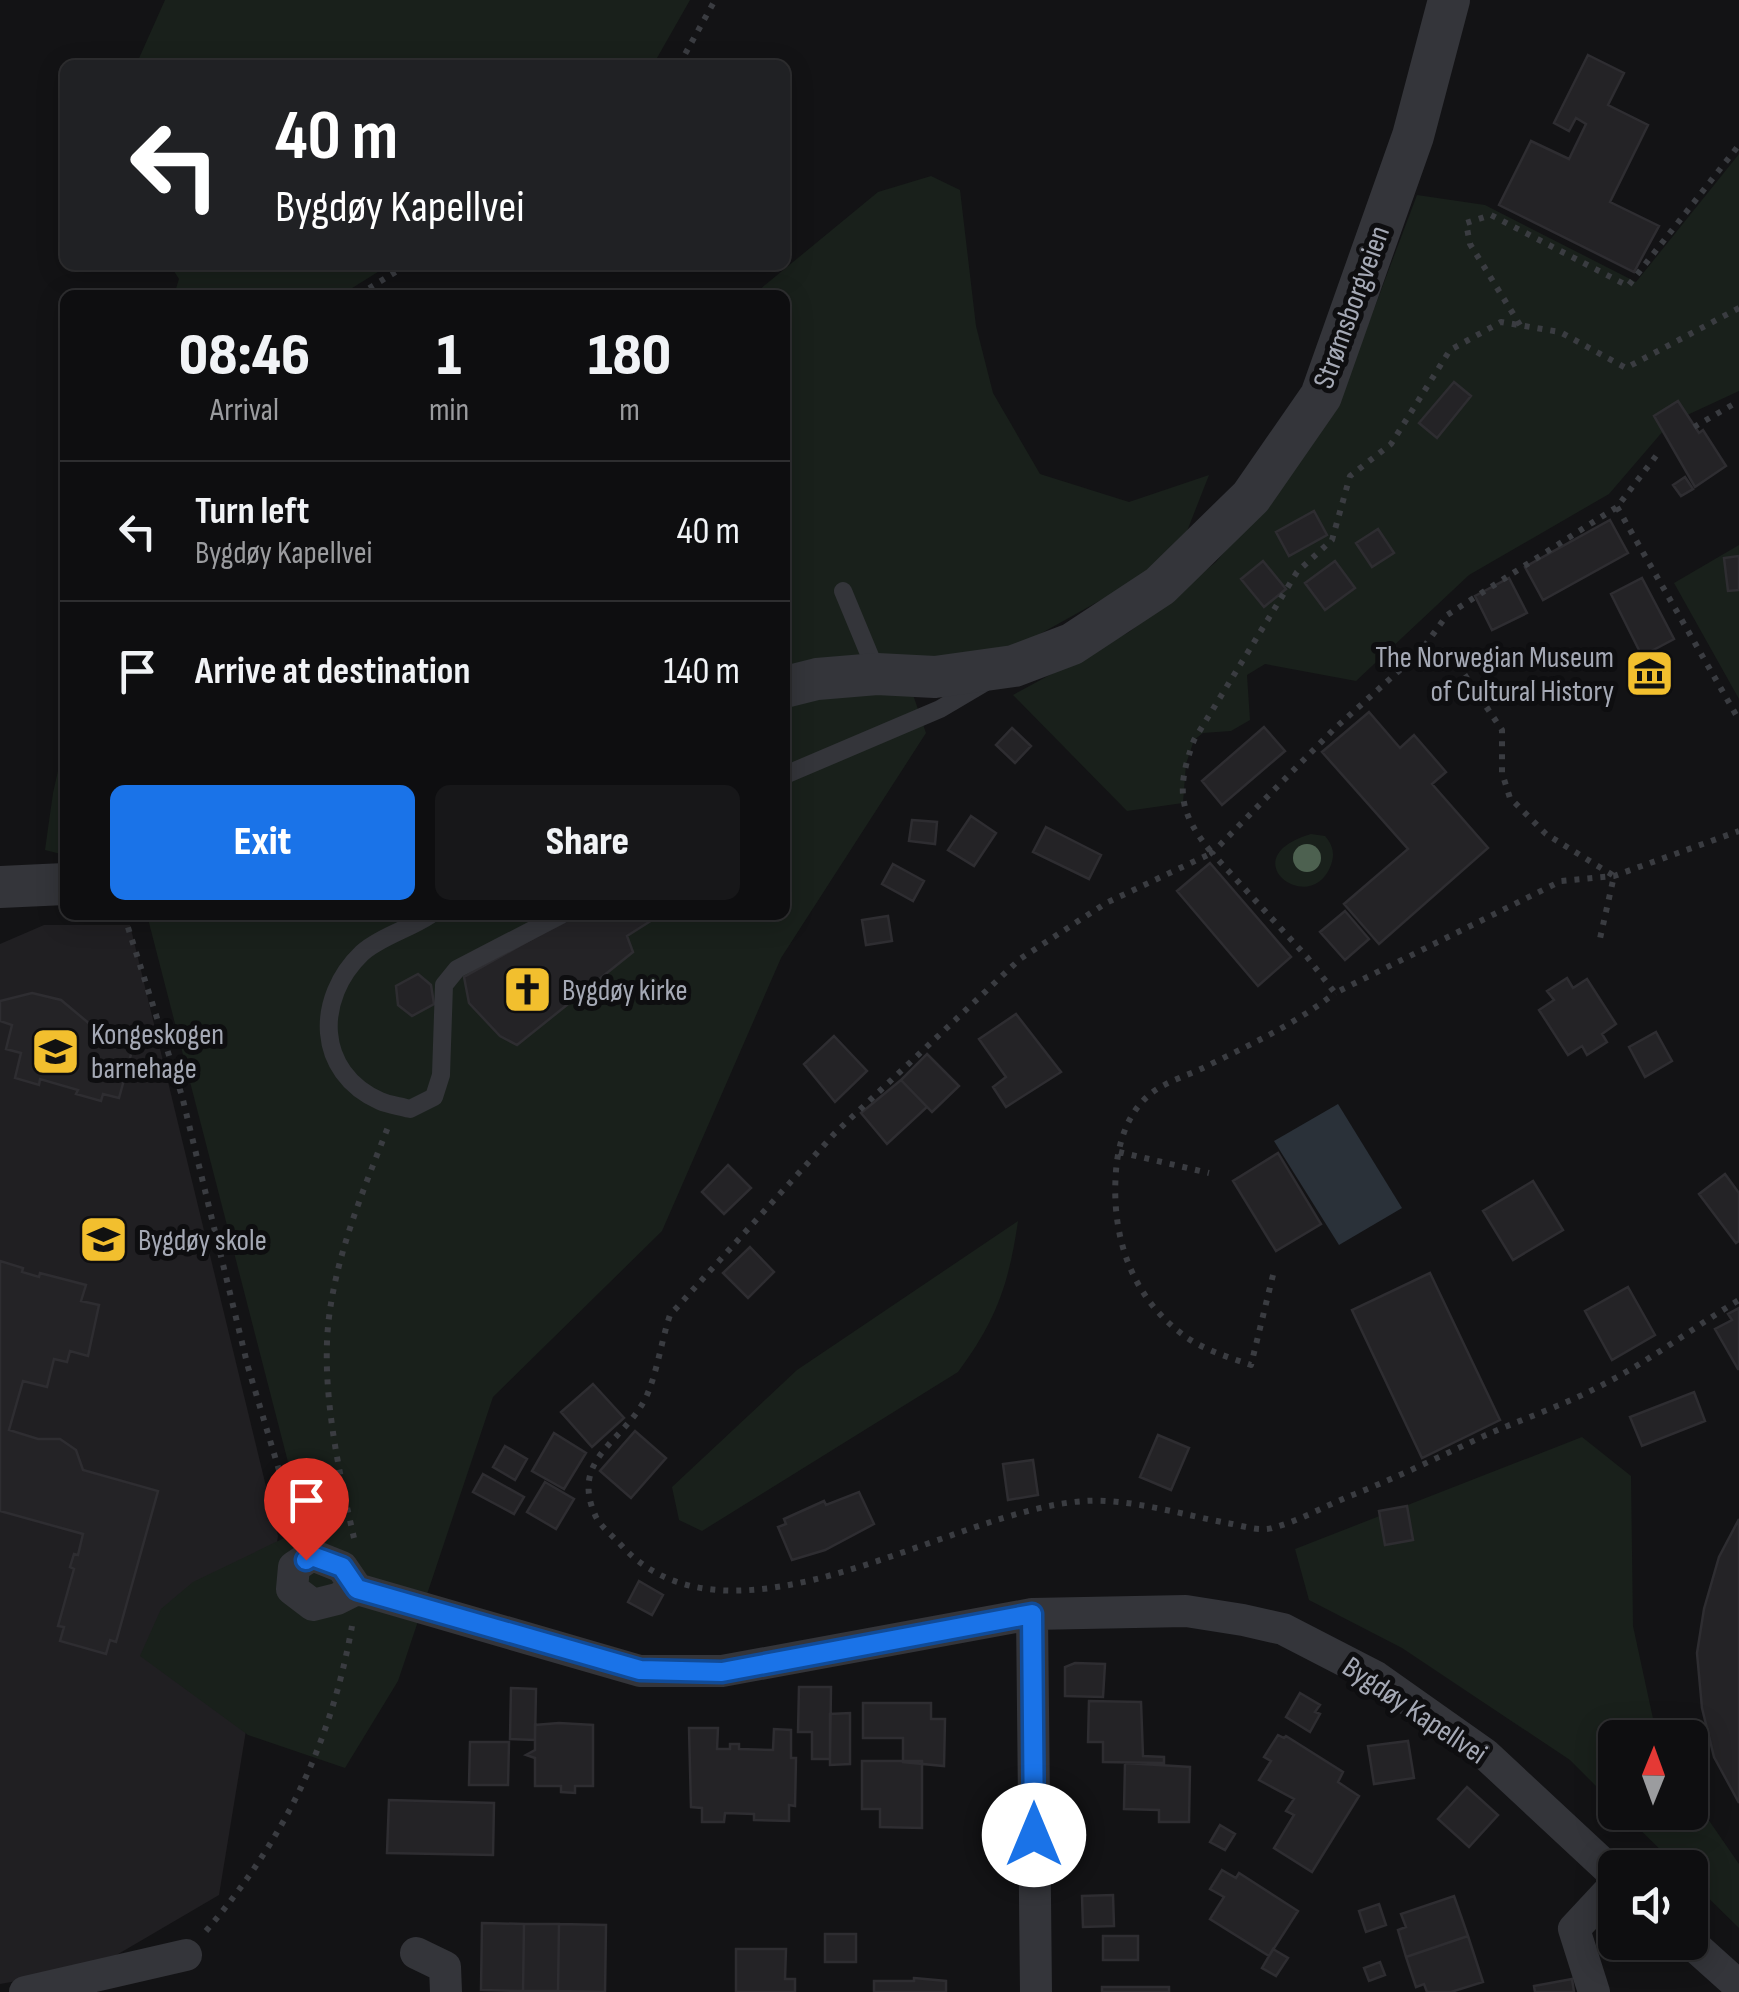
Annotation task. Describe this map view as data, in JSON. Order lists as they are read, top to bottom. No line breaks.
{"streets":{"street":["Strømsborgveien","Bygdøy Kapellvei"]},"places":{"museum":["The Norwegian Museum of Cultural History"],"church":["Bygdøy kirke"],"school or university":["Kongeskogen barnehage","Bygdøy skole"]},"north":"top","page":{"turn":["40 m","Bygdøy Kapellvei"],"eta":["08:46","Arrival","1","min","180","m"],"list":[{"name":"Turn left","note":"Bygdøy Kapellvei","value":"40 m"},{"name":"Arrive at destination","value":"140 m"}],"buttons":["Exit","Share"]}}
